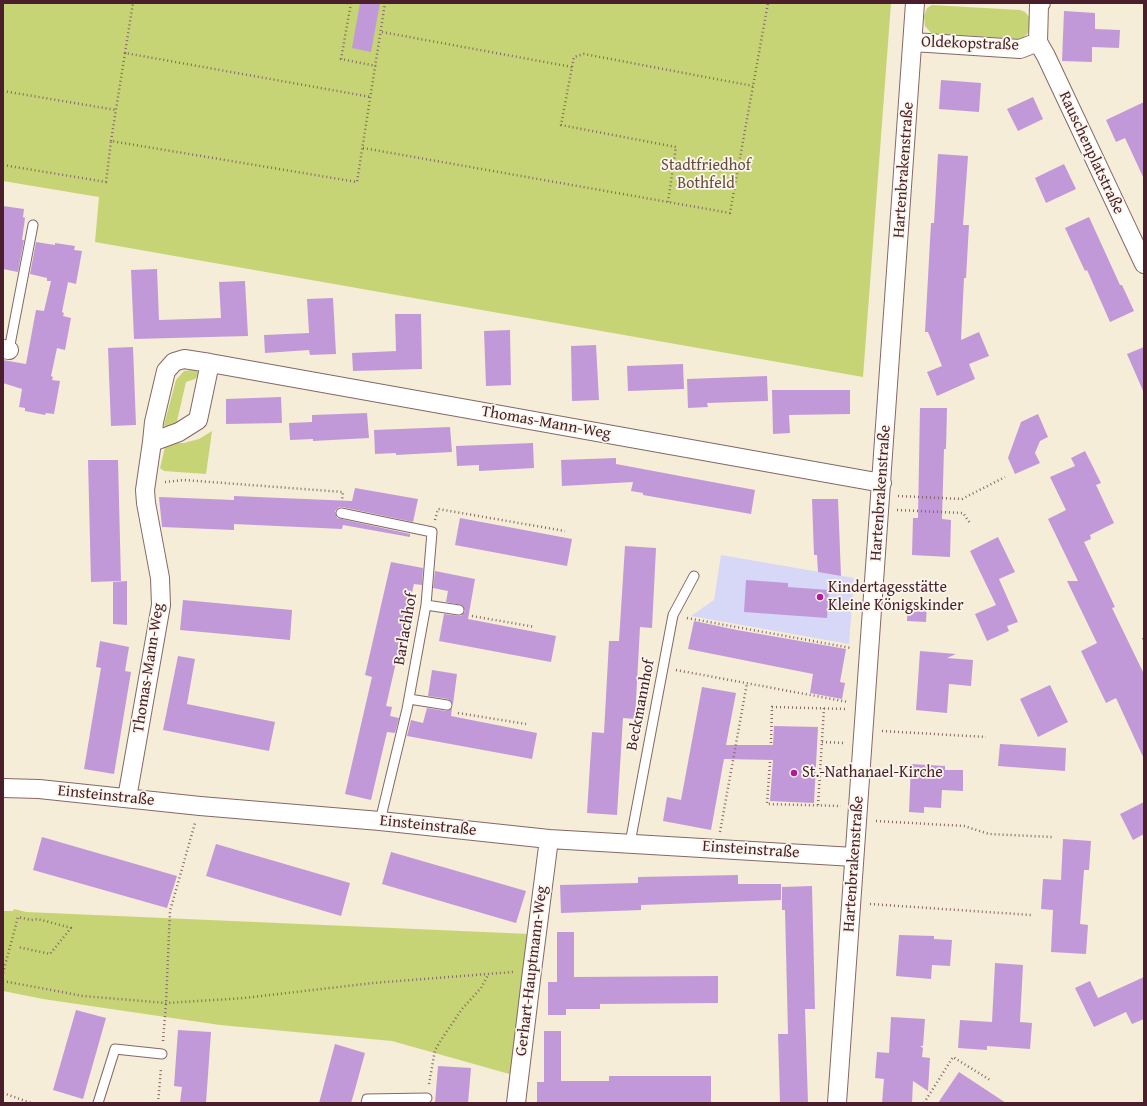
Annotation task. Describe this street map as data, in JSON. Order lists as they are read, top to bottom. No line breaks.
{"streets":{"street":["Oldekopstraße","Rauschenplatstraße","Hartenbrakenstraße","Thomas-Mann-Weg","Einsteinstraße","Gerhart-Hauptmann-Weg"],"lane":["Barlachhof","Beckmannhof"]},"crossings":[["Oldekopstraße","Rauschenplatstraße"],["Oldekopstraße","Hartenbrakenstraße"],["Hartenbrakenstraße","Thomas-Mann-Weg"],["Hartenbrakenstraße","Einsteinstraße"],["Thomas-Mann-Weg","Einsteinstraße"],["Barlachhof","Einsteinstraße"],["Beckmannhof","Einsteinstraße"],["Einsteinstraße","Gerhart-Hauptmann-Weg"]],"parks":["Stadtfriedhof Bothfeld"],"places":["Kindertagesstätte Kleine Königskinder","St.-Nathanael-Kirche"]}
